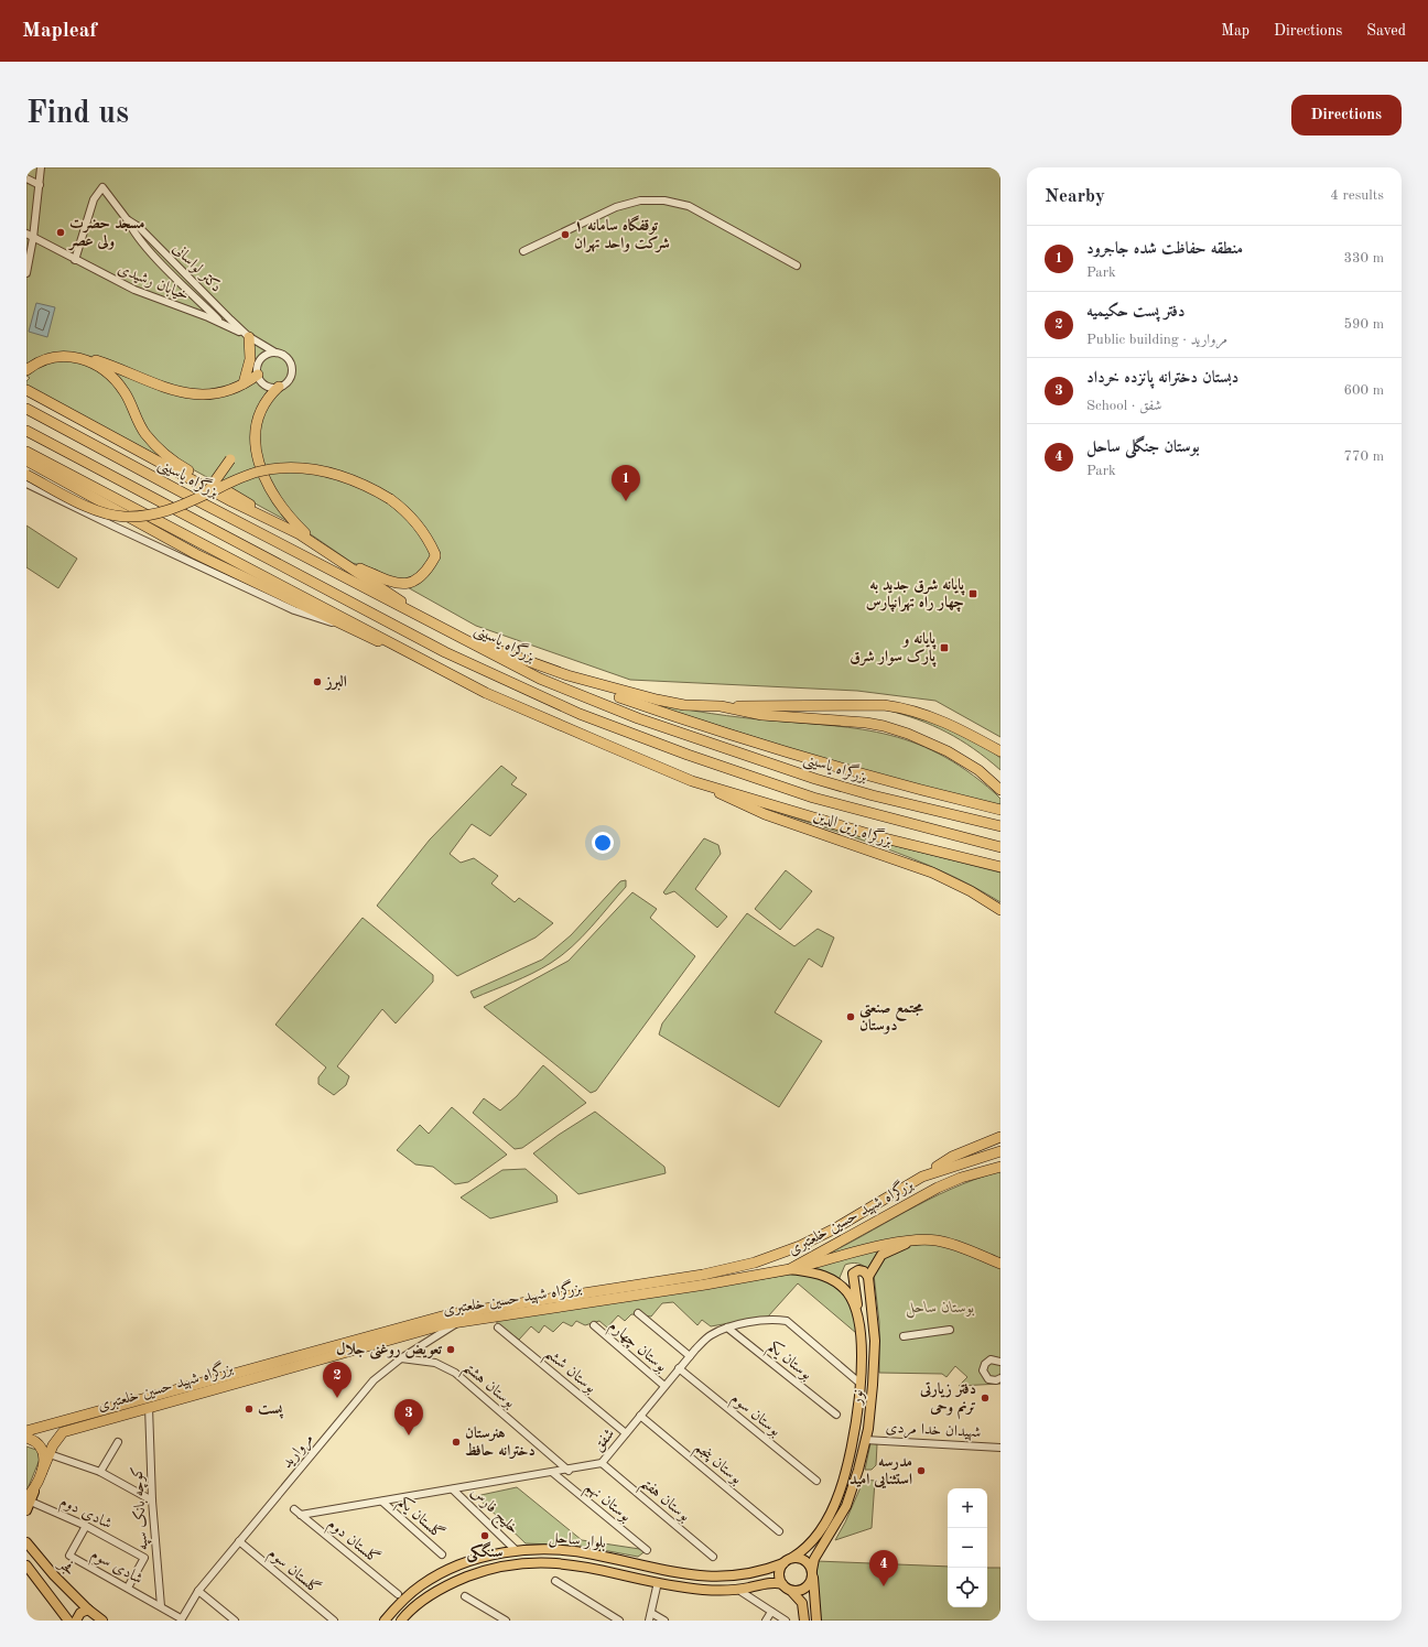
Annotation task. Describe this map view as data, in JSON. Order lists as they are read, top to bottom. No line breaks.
{"streets":{"highway":["بزرگراه یاسینی","بزرگراه زین الدین","بزرگراه شهید حسین خلعتبری"],"main road":["نور","بلوار ساحل","فجر"],"street":["دکتر لواسانی","خیابان رشیدی","بوستان چهارم","بوستان یکم","بوستان ششم","بوستان هشتم","بوستان سوم","شهیدان خدا مردی","شفق","مروارید","بوستان پنجم","بوستان هفتم","بوستان نهم","کوچه بانک سپه","خلیج فارس","شادی دوم","گلستان یکم","گلستان دوم","شادی سوم","گلستان سوم"]},"crossings":[["دکتر لواسانی","خیابان رشیدی"],["بزرگراه شهید حسین خلعتبری","نور"],["بزرگراه شهید حسین خلعتبری","مروارید"],["بزرگراه شهید حسین خلعتبری","کوچه بانک سپه"],["بوستان چهارم","شفق"],["بوستان یکم","شفق"],["بوستان ششم","شفق"],["بوستان هشتم","شفق"],["بوستان هشتم","مروارید"],["نور","شهیدان خدا مردی"],["نور","شفق"],["نور","بلوار ساحل"],["بوستان سوم","شفق"],["شفق","بوستان پنجم"],["شفق","بوستان هفتم"],["شفق","بوستان نهم"],["شفق","خلیج فارس"],["شفق","گلستان یکم"],["شفق","گلستان دوم"],["مروارید","شادی سوم"],["مروارید","گلستان سوم"],["کوچه بانک سپه","شادی سوم"],["خلیج فارس","بلوار ساحل"],["شادی دوم","شادی سوم"]],"parks":["بوستان ساحل"],"places":{"other":["مسجد حضرت ولی عصر","توقفگاه سامانه ۱ شرکت واحد تهران","البرز","مجتمع صنعتی دوستان","تعویض روغنی جلال","دفتر زیارتی ترنم وحی","پست","هنرستان دخترانه حافظ","مدرسه استثنایی امید","سنگکی"],"transit":["پایانه شرق جدید به چهار راه تهرانپارس","پایانه و پارک‌ سوار شرق"]},"page":{"header":"Mapleaf","nav":["Map","Directions","Saved"],"buttons":"Directions","title":"Find us","heading":["Nearby","4 results"],"list":[{"mark":"1","name":"منطقه حفاظت شده جاجرود","note":"Park","value":"330 m"},{"mark":"2","name":"دفتر پست حکیمیه","note":"Public building · مروارید","value":"590 m"},{"mark":"3","name":"دبستان دخترانه پانزده خرداد","note":"School · شفق","value":"600 m"},{"mark":"4","name":"بوستان جنگلی ساحل","note":"Park","value":"770 m"}],"pins":["1","2","3","4"],"map_buttons":["+","−"]}}
